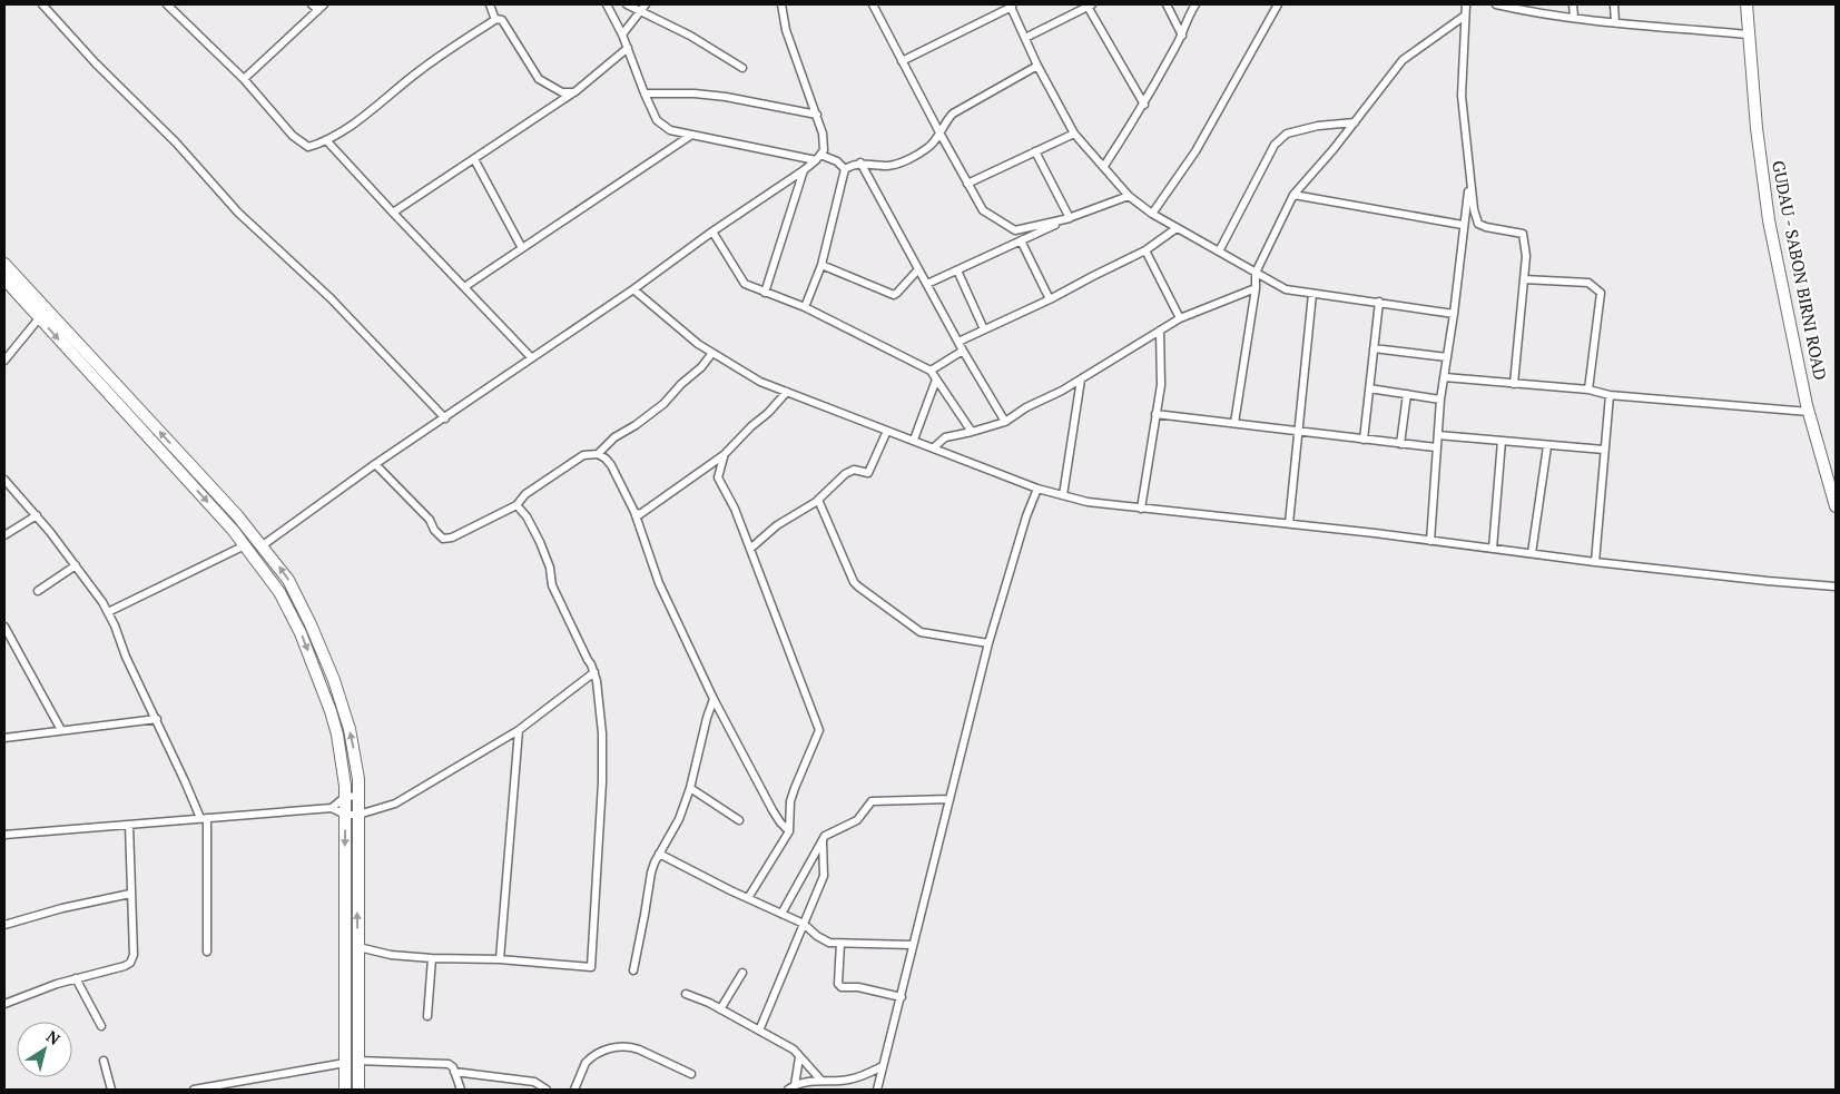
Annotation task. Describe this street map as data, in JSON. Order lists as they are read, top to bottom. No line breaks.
{"streets":{"main road":["GUDAU - SABON BIRNI ROAD"]},"north":"top right"}
